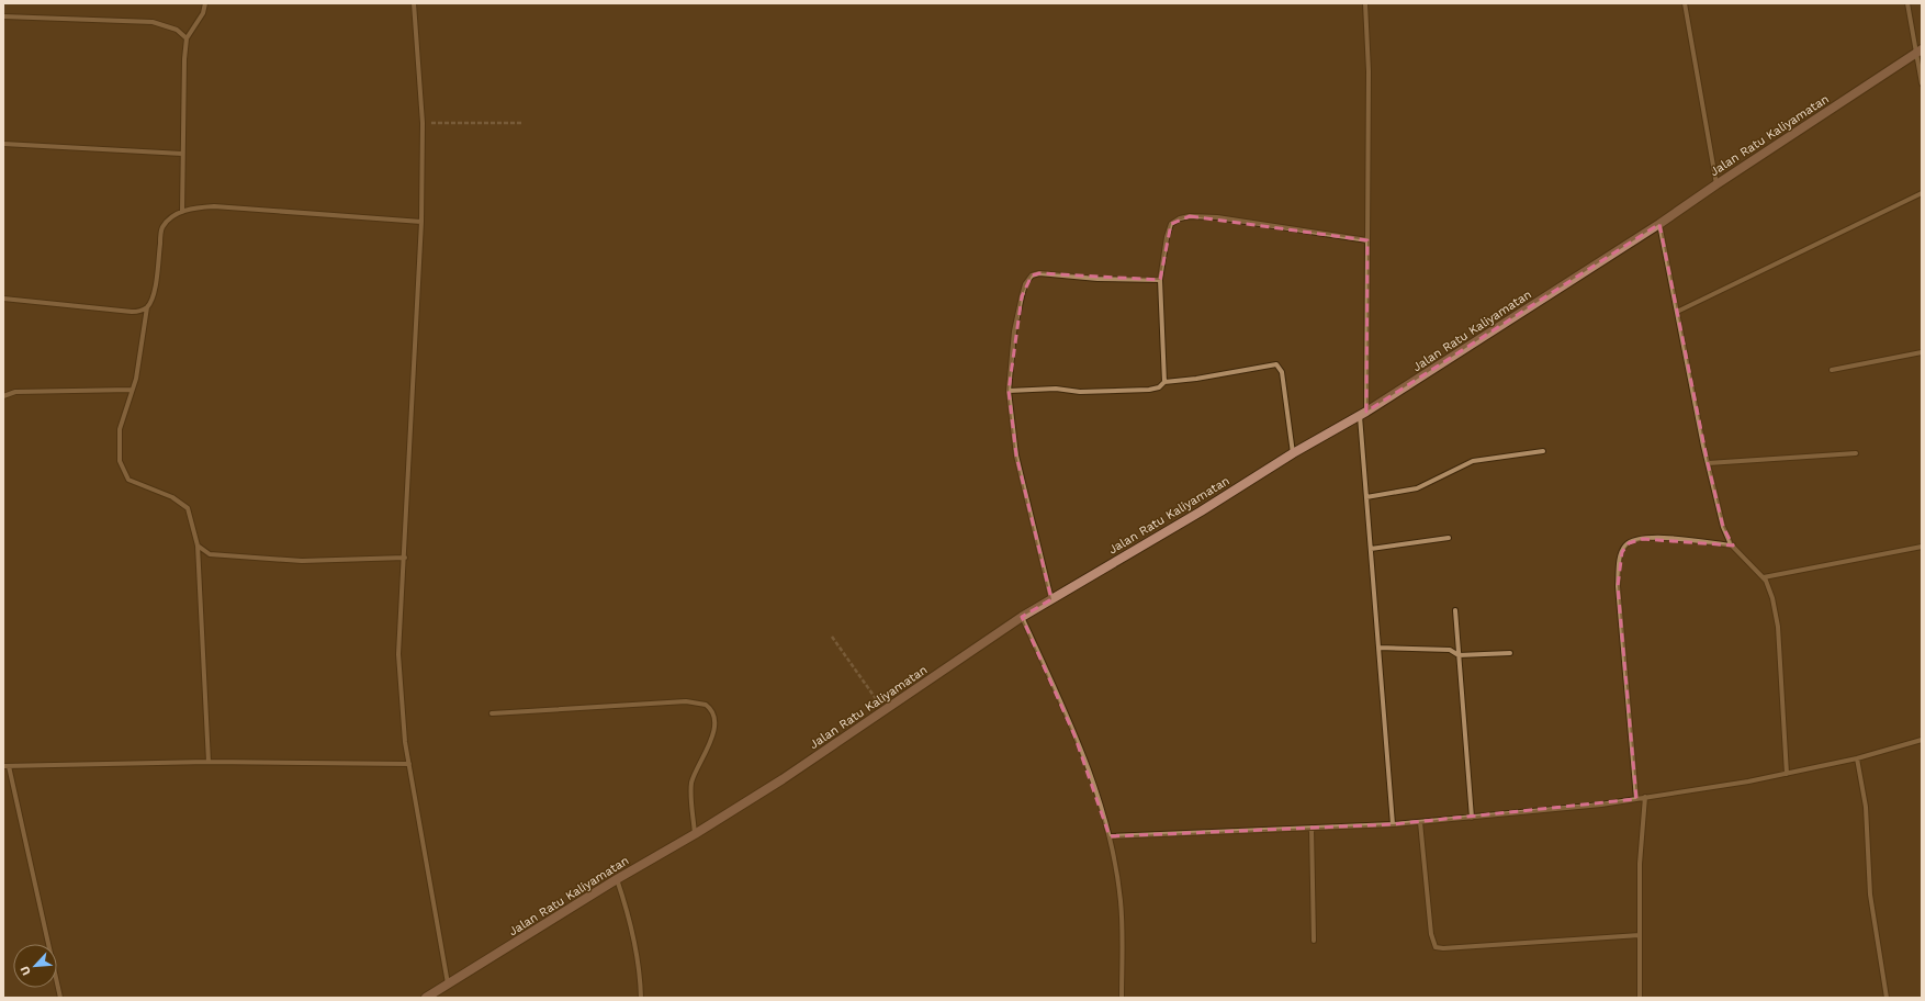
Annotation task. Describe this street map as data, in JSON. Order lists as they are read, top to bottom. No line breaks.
{"streets":{"main road":["Jalan Ratu Kaliyamatan"]},"north":"bottom left"}
